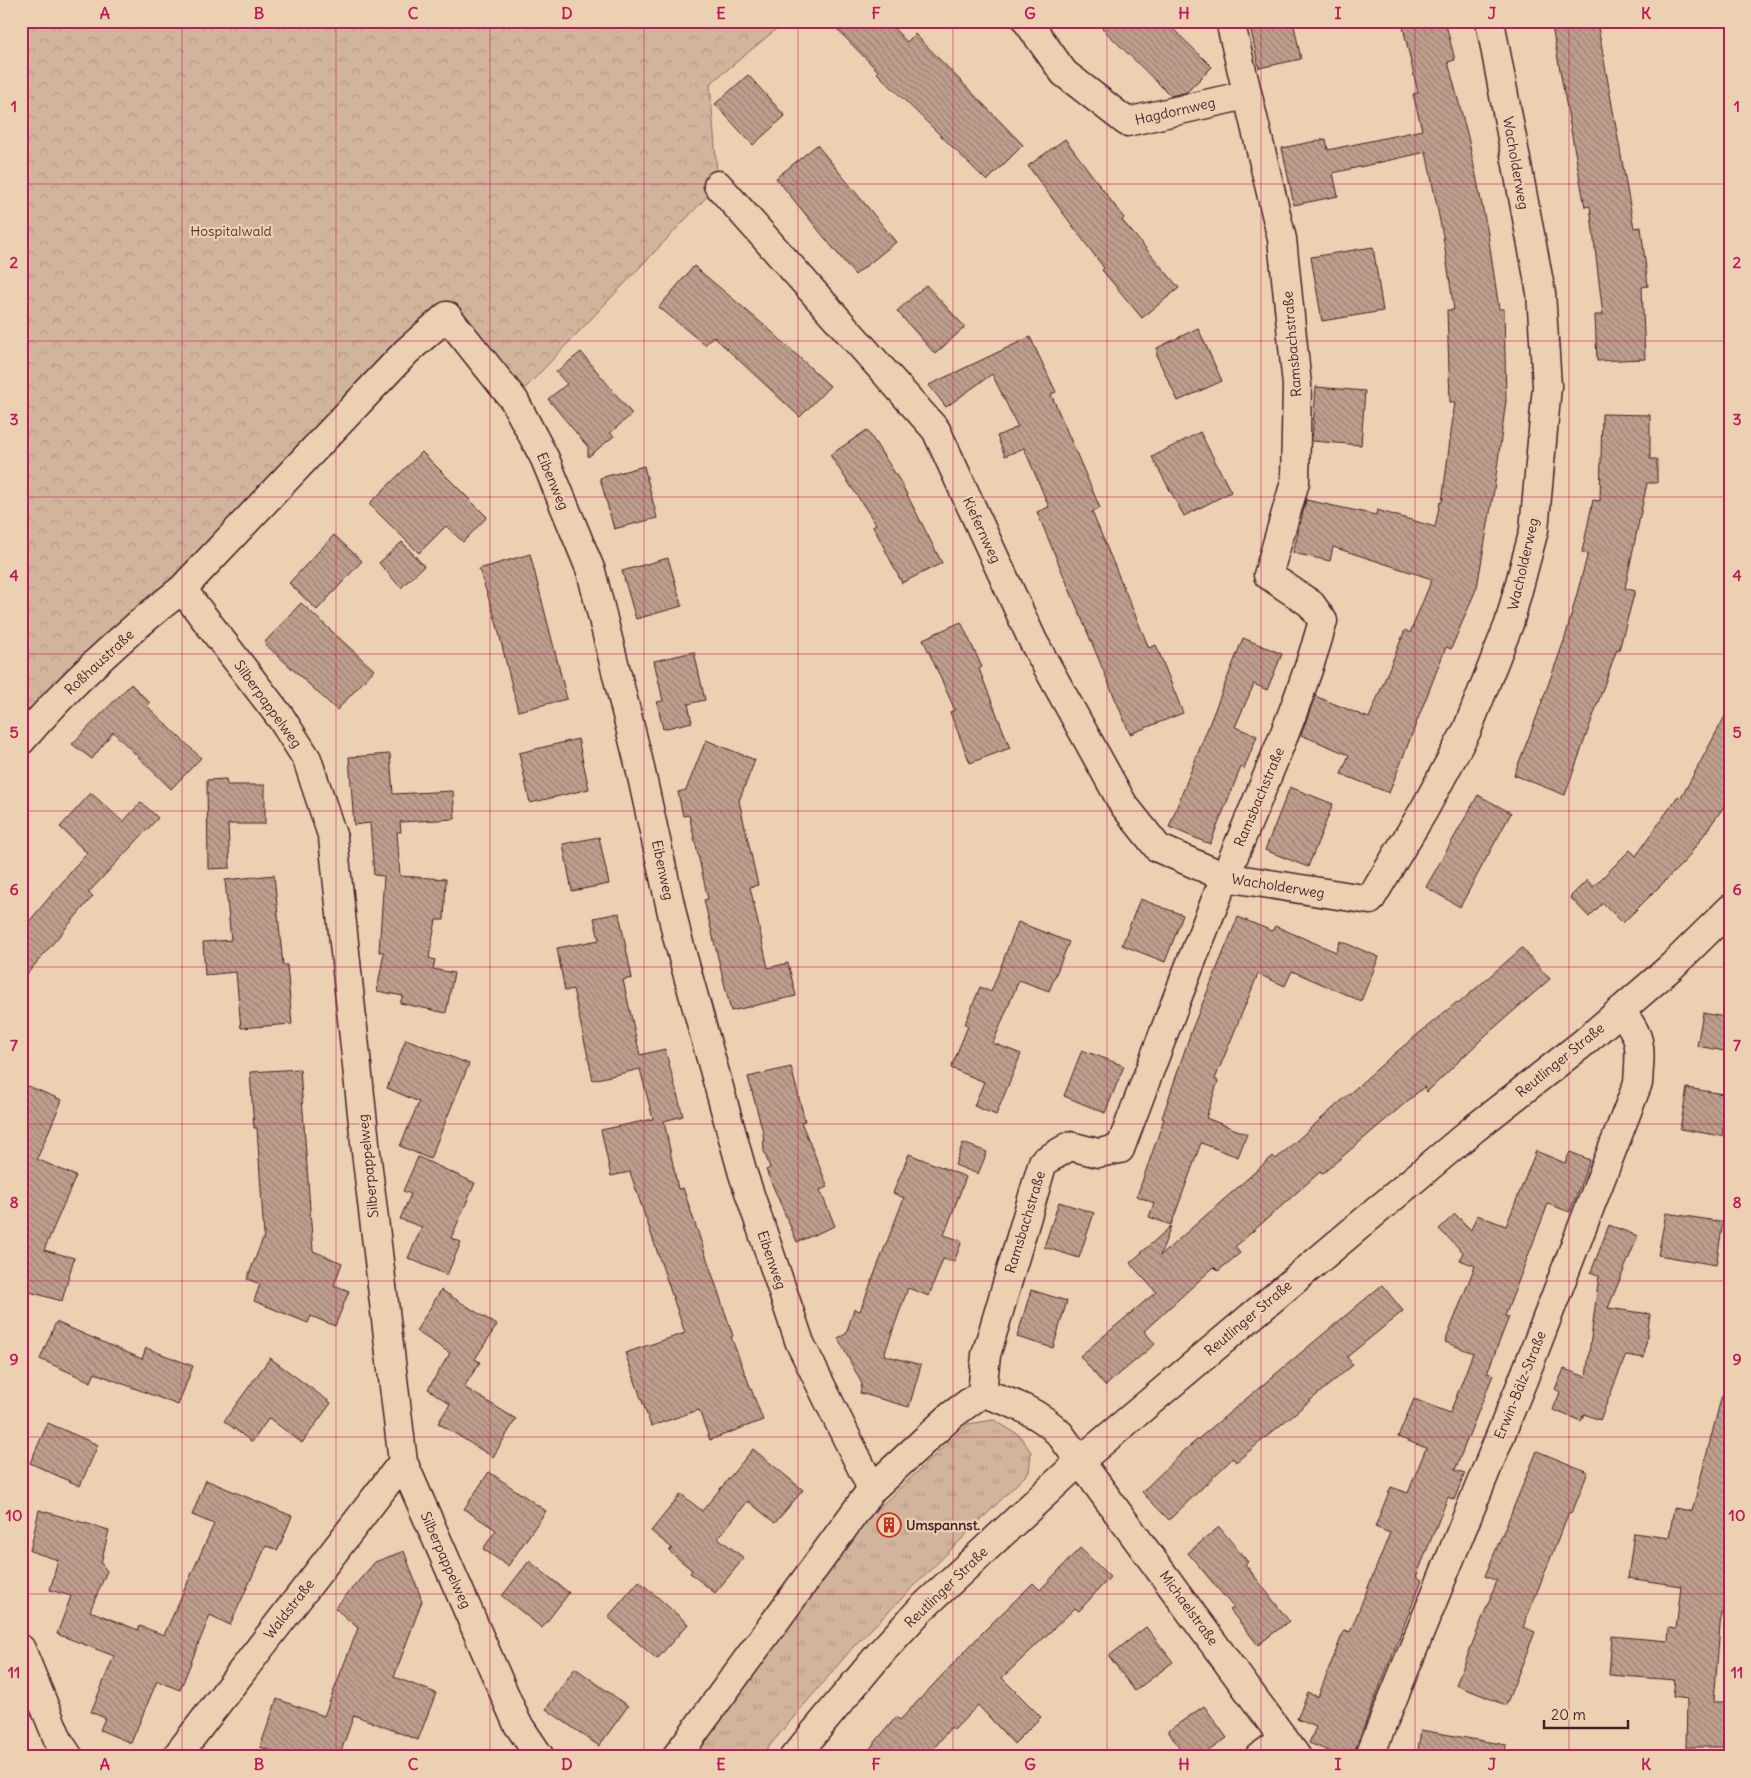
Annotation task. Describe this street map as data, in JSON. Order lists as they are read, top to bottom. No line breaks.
{"streets":{"street":["Hagdornweg","Wacholderweg","Ramsbachstraße","Eibenweg","Kiefernweg","Roßhaustraße","Silberpappelweg","Reutlinger Straße","Erwin-Bälz-Straße","Michaelstraße","Waldstraße"]},"crossings":[["Hagdornweg","Ramsbachstraße"],["Wacholderweg","Ramsbachstraße"],["Wacholderweg","Kiefernweg"],["Ramsbachstraße","Kiefernweg"],["Eibenweg","Roßhaustraße"],["Roßhaustraße","Silberpappelweg"],["Silberpappelweg","Waldstraße"],["Reutlinger Straße","Erwin-Bälz-Straße"],["Reutlinger Straße","Michaelstraße"]],"parks":["Hospitalwald"],"places":{"building":["Umspannst."]},"scale_bar":"20 m","grid":{"columns":["A","B","C","D","E","F","G","H","I","J","K"],"rows":["1","2","3","4","5","6","7","8","9","10","11"]}}
